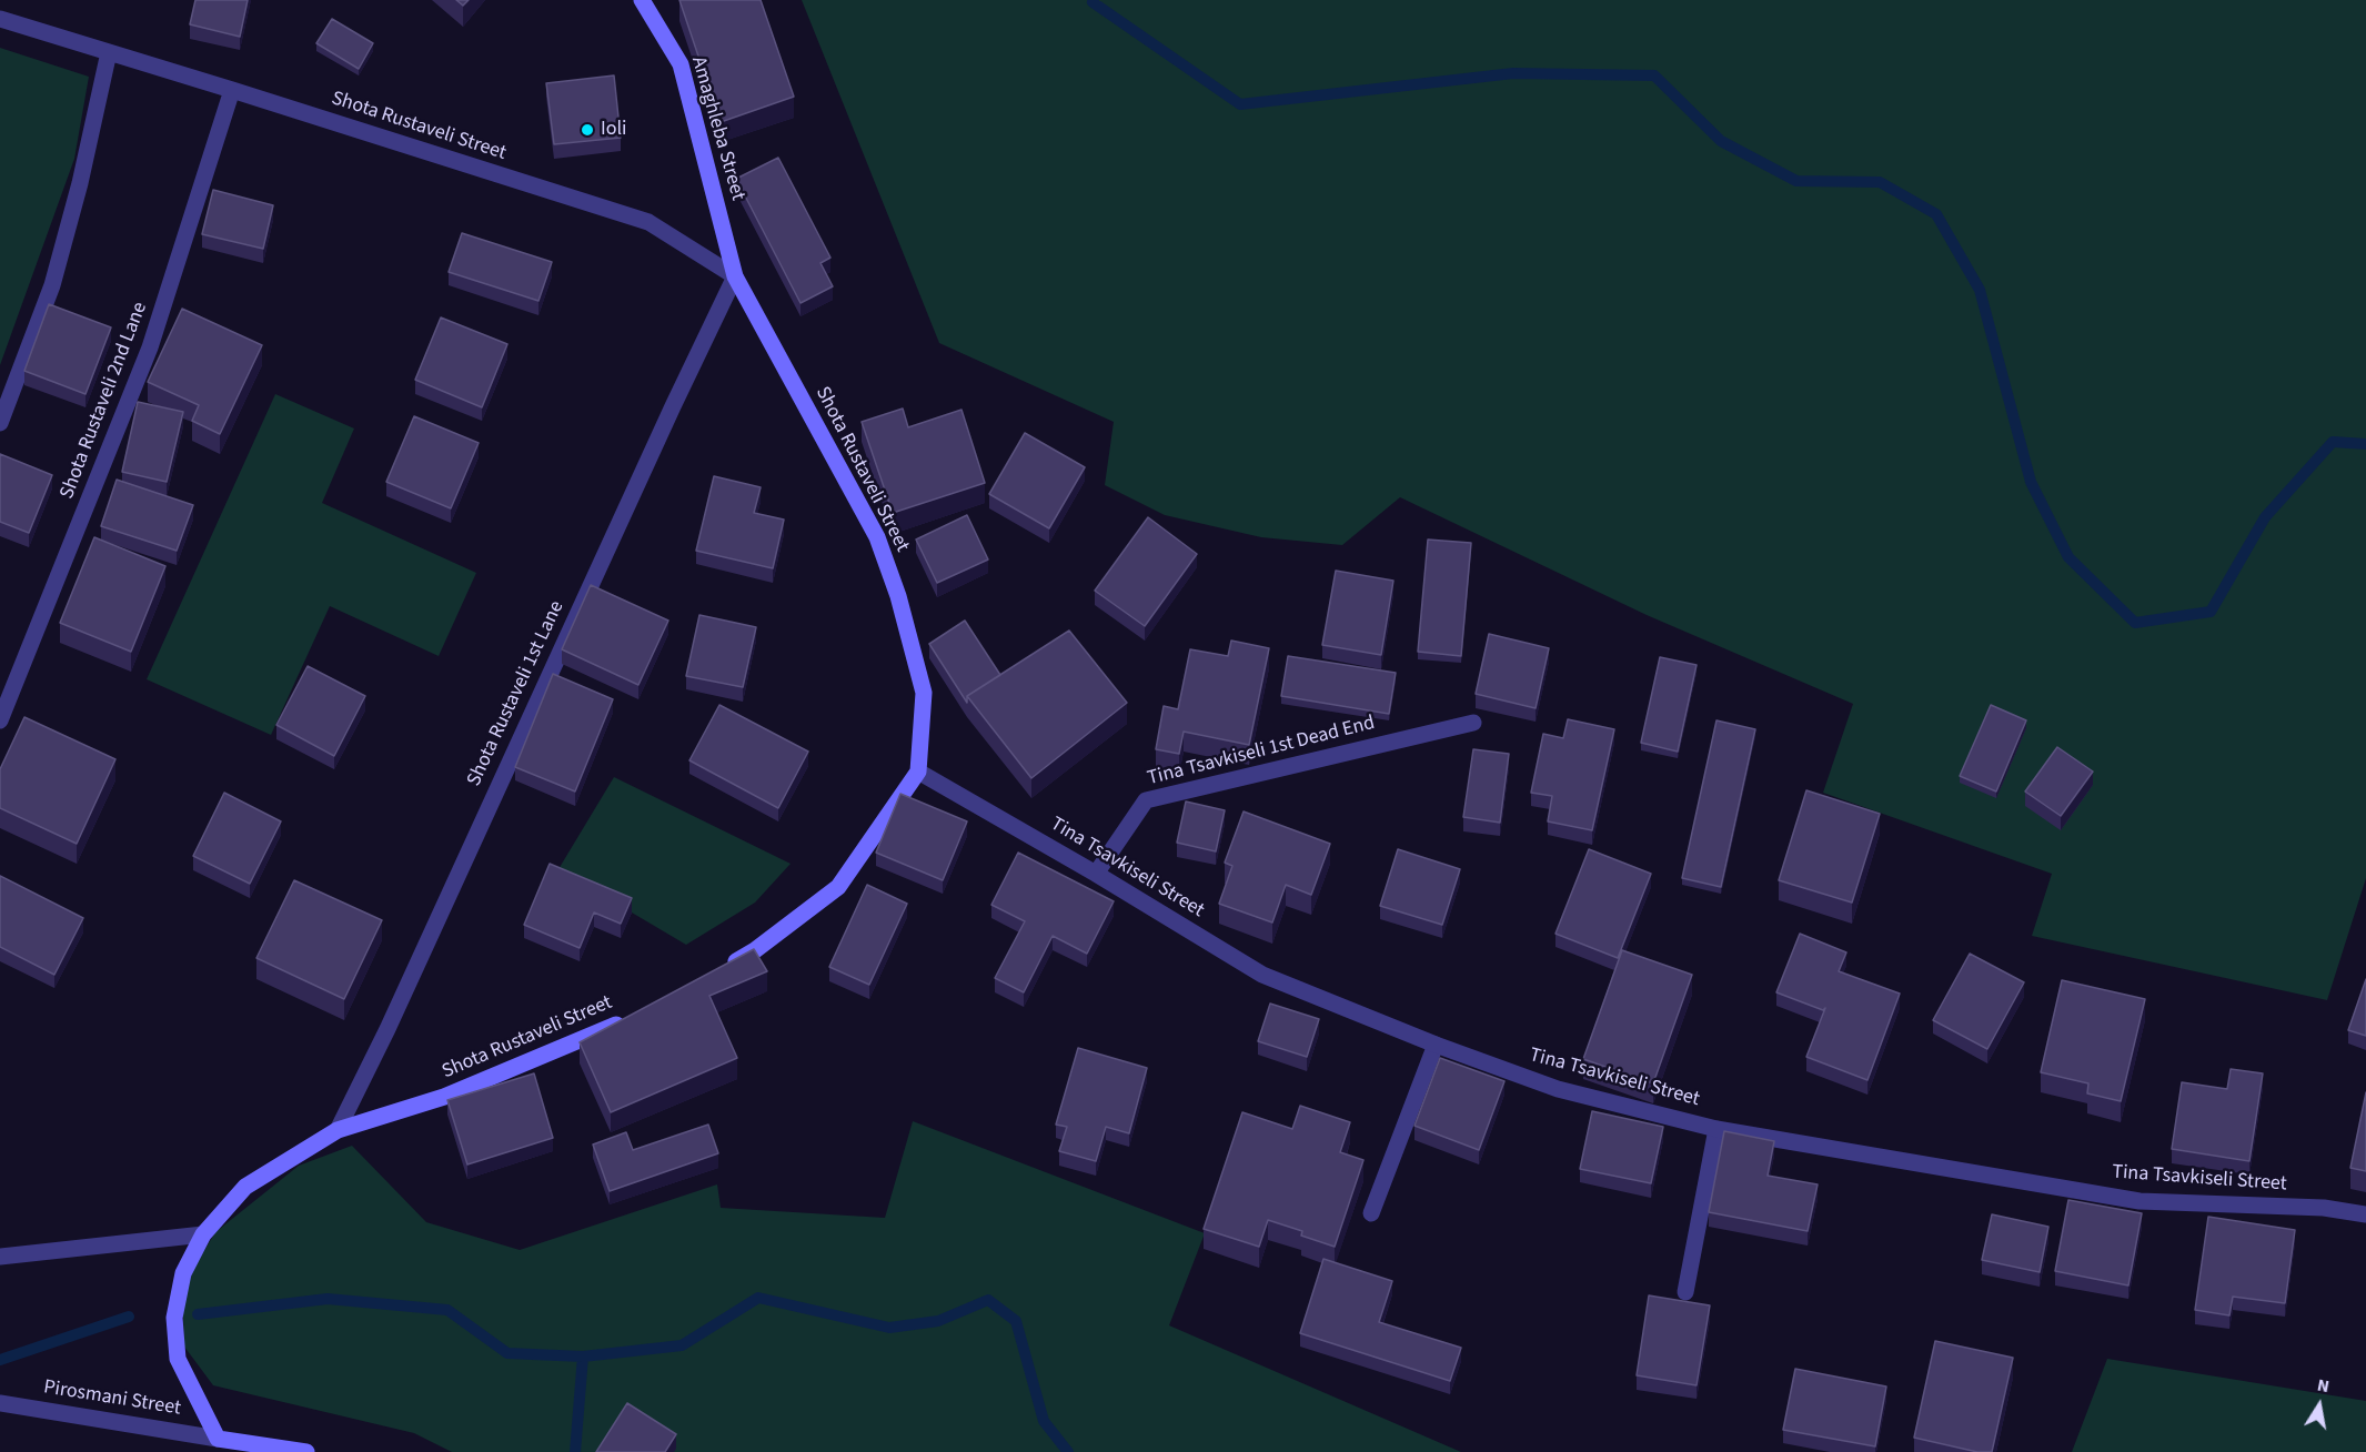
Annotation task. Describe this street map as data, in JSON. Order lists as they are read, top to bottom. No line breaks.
{"streets":{"street":["Shota Rustaveli Street","Amaghleba Street","Shota Rustaveli 2nd Lane","Shota Rustaveli 1st Lane","Tina Tsavkiseli 1st Dead End","Tina Tsavkiseli Street","Pirosmani Street"]},"crossings":[["Shota Rustaveli Street","Amaghleba Street"],["Shota Rustaveli Street","Shota Rustaveli 2nd Lane"],["Shota Rustaveli Street","Shota Rustaveli 1st Lane"],["Shota Rustaveli Street","Tina Tsavkiseli Street"],["Shota Rustaveli Street","Pirosmani Street"],["Amaghleba Street","Shota Rustaveli 1st Lane"],["Tina Tsavkiseli 1st Dead End","Tina Tsavkiseli Street"]],"places":["Ioli"],"north":"top"}
